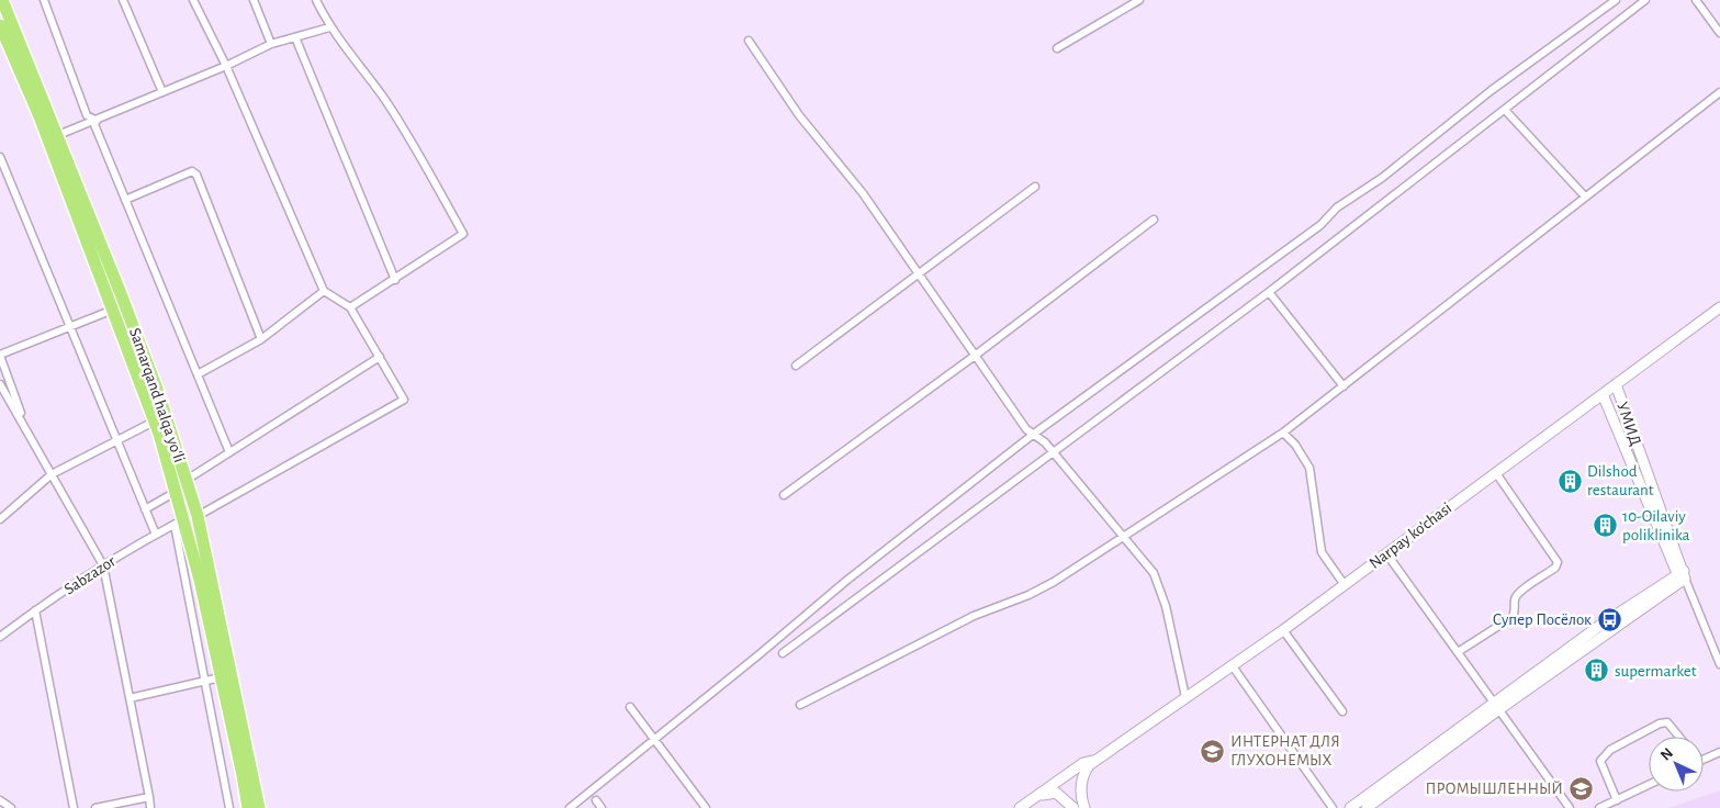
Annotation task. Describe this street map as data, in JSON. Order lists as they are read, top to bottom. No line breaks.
{"streets":{"highway":["Samarqand halqa yoʻli"],"street":["УМИД","Narpay ko'chasi","Sabzazor"]},"crossings":[["Samarqand halqa yoʻli","Sabzazor"],["УМИД","Narpay ko'chasi"]],"places":{"building":["Dilshod restaurant","10-Oilaviy poliklinika","supermarket"],"bus stop":["Супер Посёлок"],"school or university":["ИНТЕРНАТ ДЛЯ ГЛУХОНЕМЫХ","ПРОМЫШЛЕННЫЙ"]},"north":"top left"}
